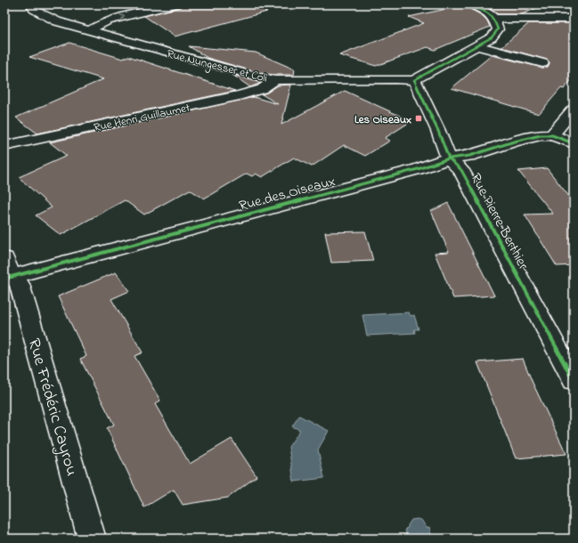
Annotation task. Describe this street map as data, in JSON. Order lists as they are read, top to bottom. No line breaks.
{"streets":{"street":["Rue Nungesser et Coli","Rue Henri Guillaumet","Rue des Oiseaux","Rue Pierre Berthier","Rue Frédéric Cayrou"]},"crossings":[["Rue Nungesser et Coli","Rue Henri Guillaumet"],["Rue Nungesser et Coli","Rue Pierre Berthier"],["Rue des Oiseaux","Rue Pierre Berthier"],["Rue des Oiseaux","Rue Frédéric Cayrou"]],"places":{"transit":["Les Oiseaux"]}}
